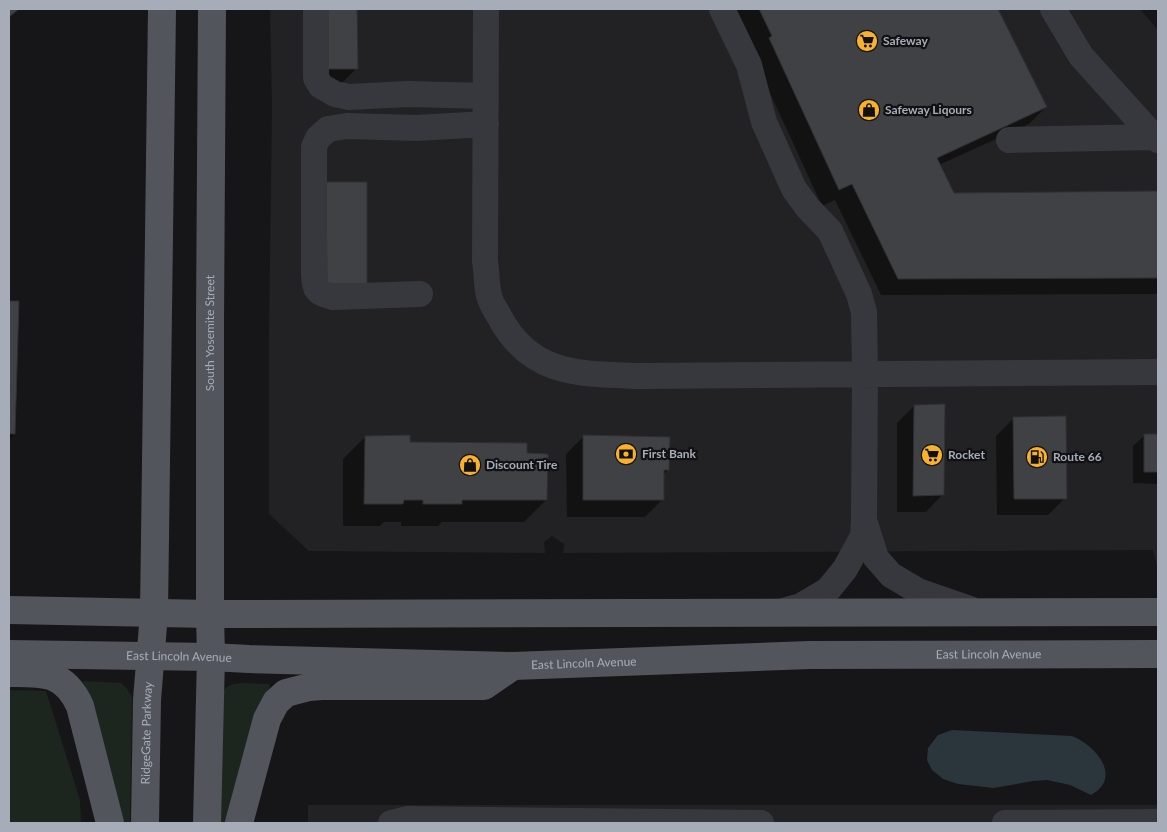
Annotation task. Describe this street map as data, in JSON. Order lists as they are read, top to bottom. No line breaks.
{"streets":{"main road":["South Yosemite Street","East Lincoln Avenue","RidgeGate Parkway"]},"crossings":[["South Yosemite Street","East Lincoln Avenue"],["East Lincoln Avenue","RidgeGate Parkway"]],"places":{"supermarket":["Safeway","Rocket"],"shop":["Safeway Liqours","Discount Tire"],"bank":["First Bank"],"fuel station":["Route 66"]}}
